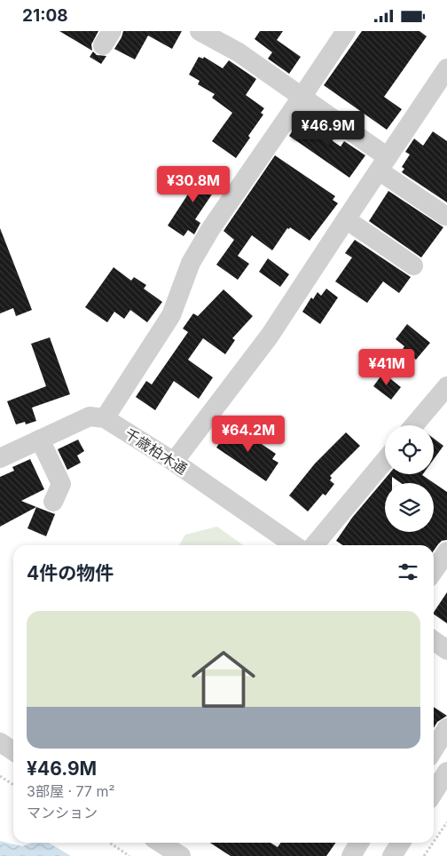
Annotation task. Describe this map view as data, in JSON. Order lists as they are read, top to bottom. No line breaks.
{"streets":{"street":["千歳柏木通"]},"page":{"status":"21:08","price":["¥46.9M","¥30.8M","¥41M","¥64.2M"],"heading":"4件の物件","list":[{"name":"¥46.9M","note":"3部屋 · 77 m² · マンション"}]}}
